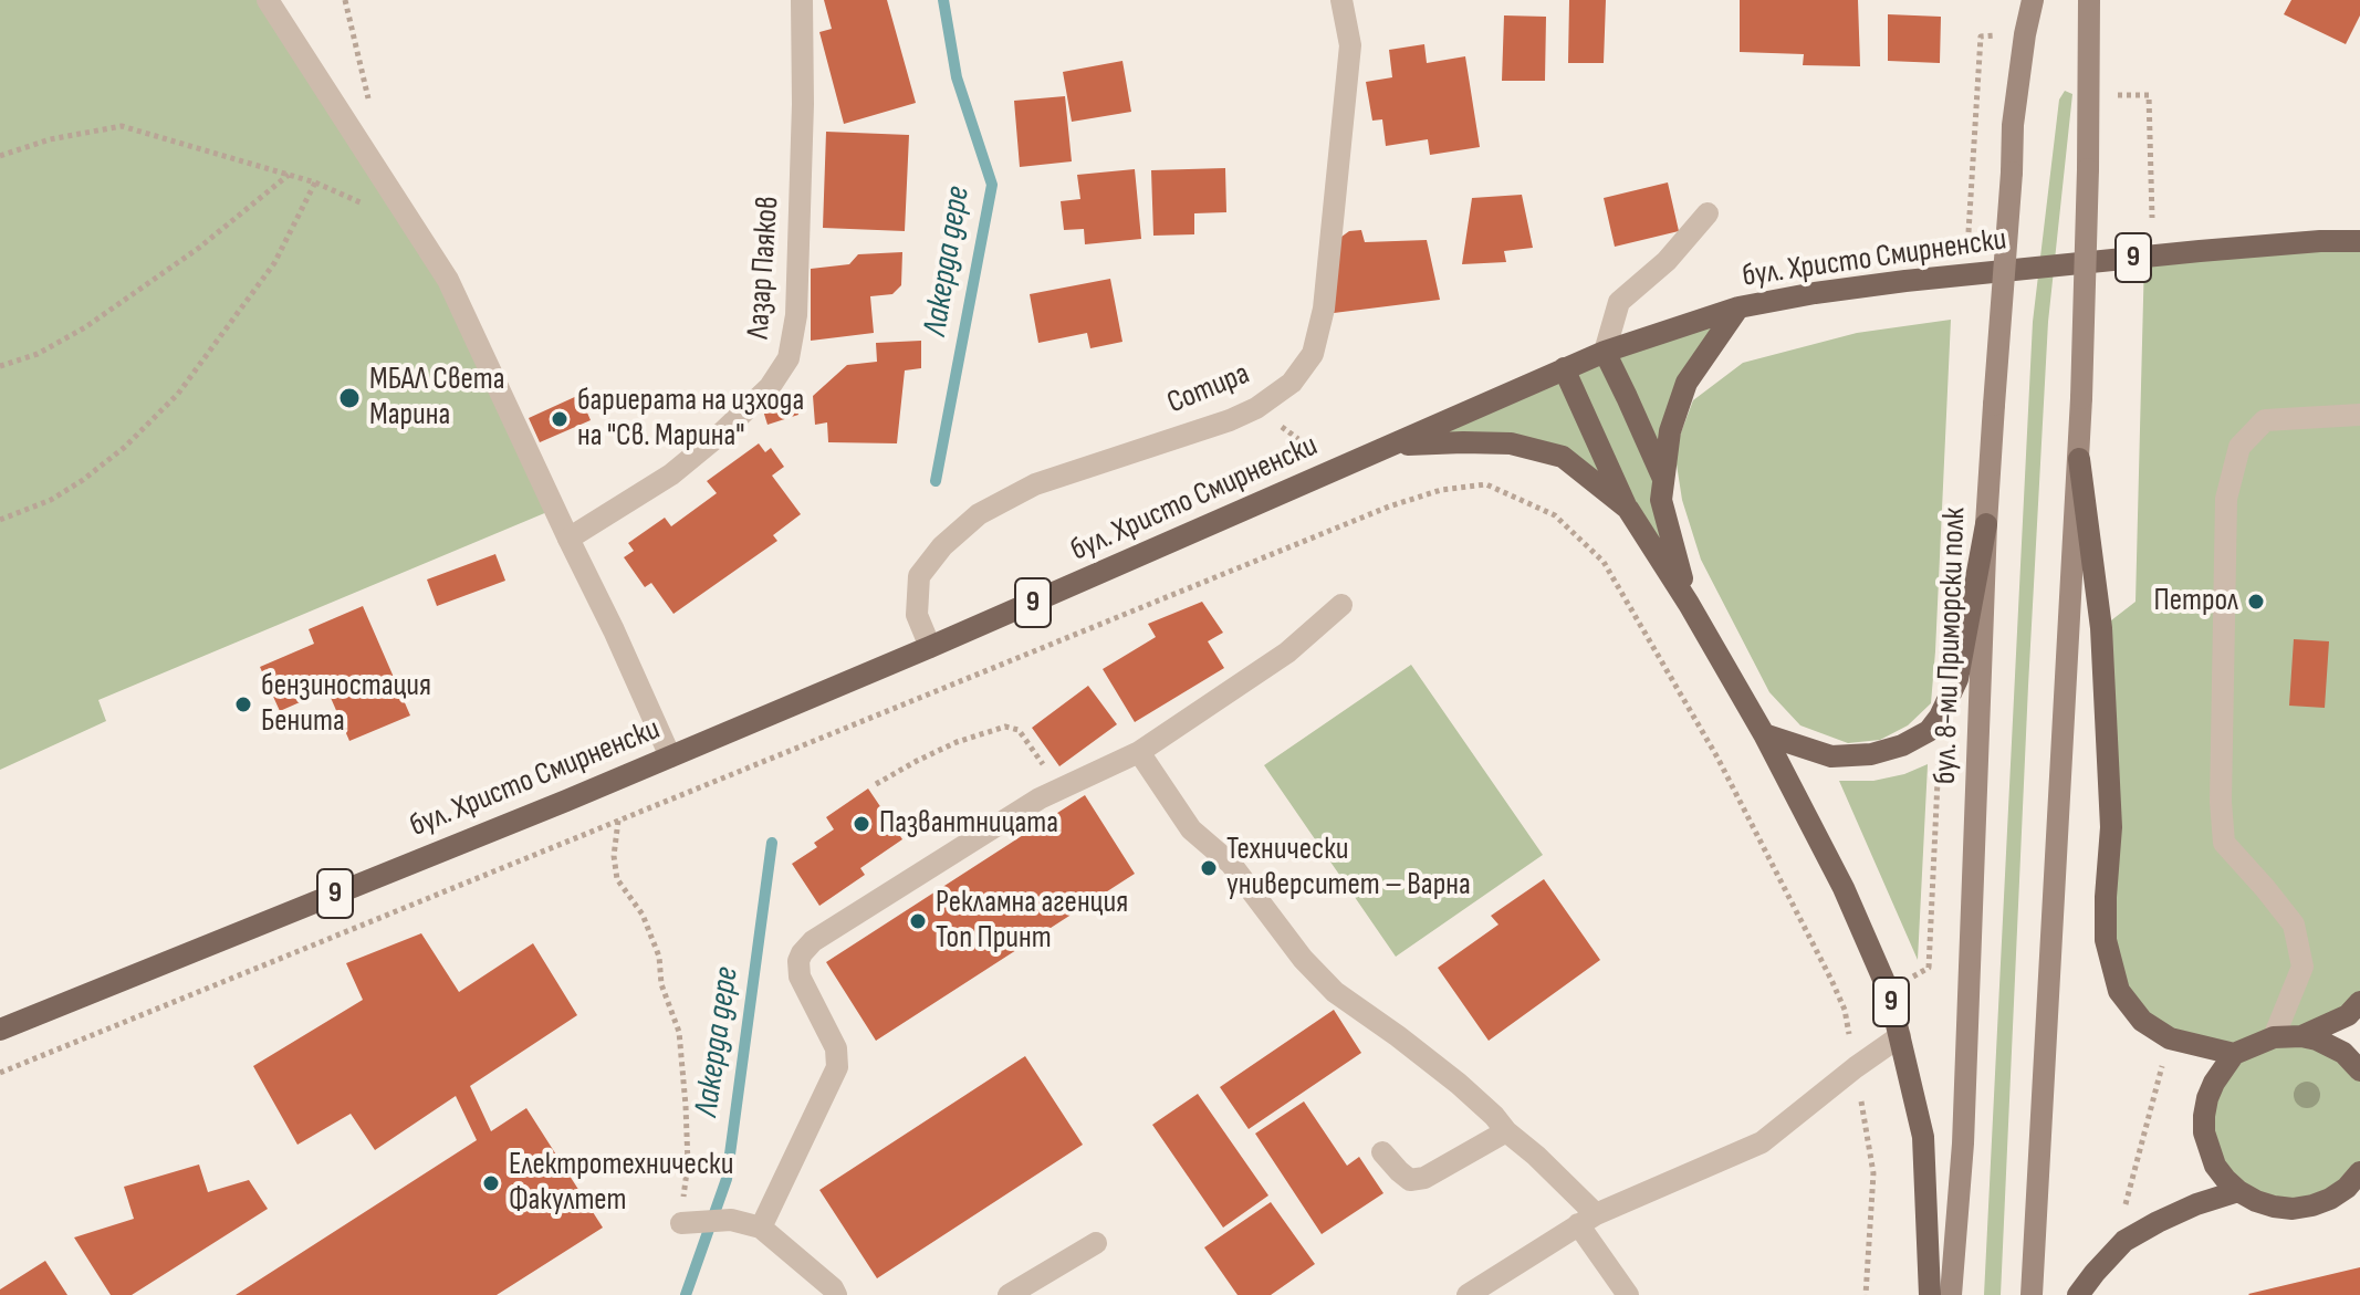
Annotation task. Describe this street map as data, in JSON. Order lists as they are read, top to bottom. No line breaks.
{"streets":{"main road":["9","бул. Христо Смирненски","бул. 8-ми Приморски полк"],"street":["Лазар Паяков","Сотира"]},"crossings":[["9","бул. Христо Смирненски"],["бул. Христо Смирненски","Сотира"]],"water":["Лакерда дере"],"places":["МБАЛ Света Марина","бариерата на изхода на \"Св. Марина\"","Петрол","бензиностация Бенита","Пазвантницата","Технически университет – Варна","Рекламна агенция Топ Принт","Електротехнически Факултет"]}
